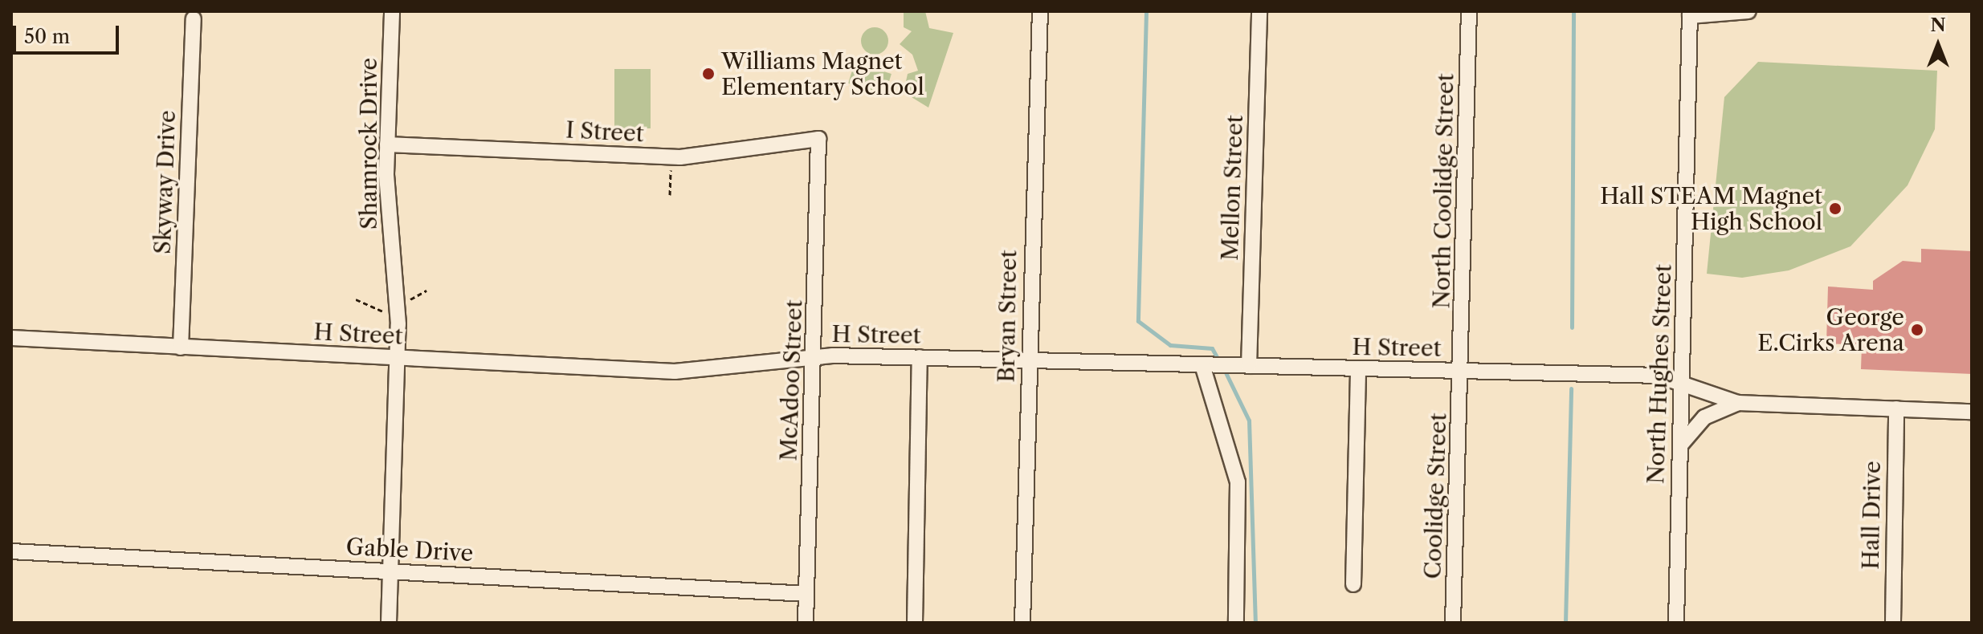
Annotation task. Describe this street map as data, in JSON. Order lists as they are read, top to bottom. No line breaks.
{"streets":{"street":["I Street","Shamrock Drive","Skyway Drive","Mellon Street","North Coolidge Street","Bryan Street","H Street","North Hughes Street","McAdoo Street","Coolidge Street","Hall Drive","Gable Drive"]},"crossings":[["I Street","Shamrock Drive"],["I Street","McAdoo Street"],["Shamrock Drive","H Street"],["Shamrock Drive","Gable Drive"],["Skyway Drive","H Street"],["Mellon Street","H Street"],["North Coolidge Street","H Street"],["North Coolidge Street","Coolidge Street"],["Bryan Street","H Street"],["H Street","North Hughes Street"],["H Street","McAdoo Street"],["H Street","Coolidge Street"],["H Street","Hall Drive"],["McAdoo Street","Gable Drive"]],"places":["Williams Magnet Elementary School","Hall STEAM Magnet High School","George E.Cirks Arena"],"scale_bar":"50 m","north":"top"}
